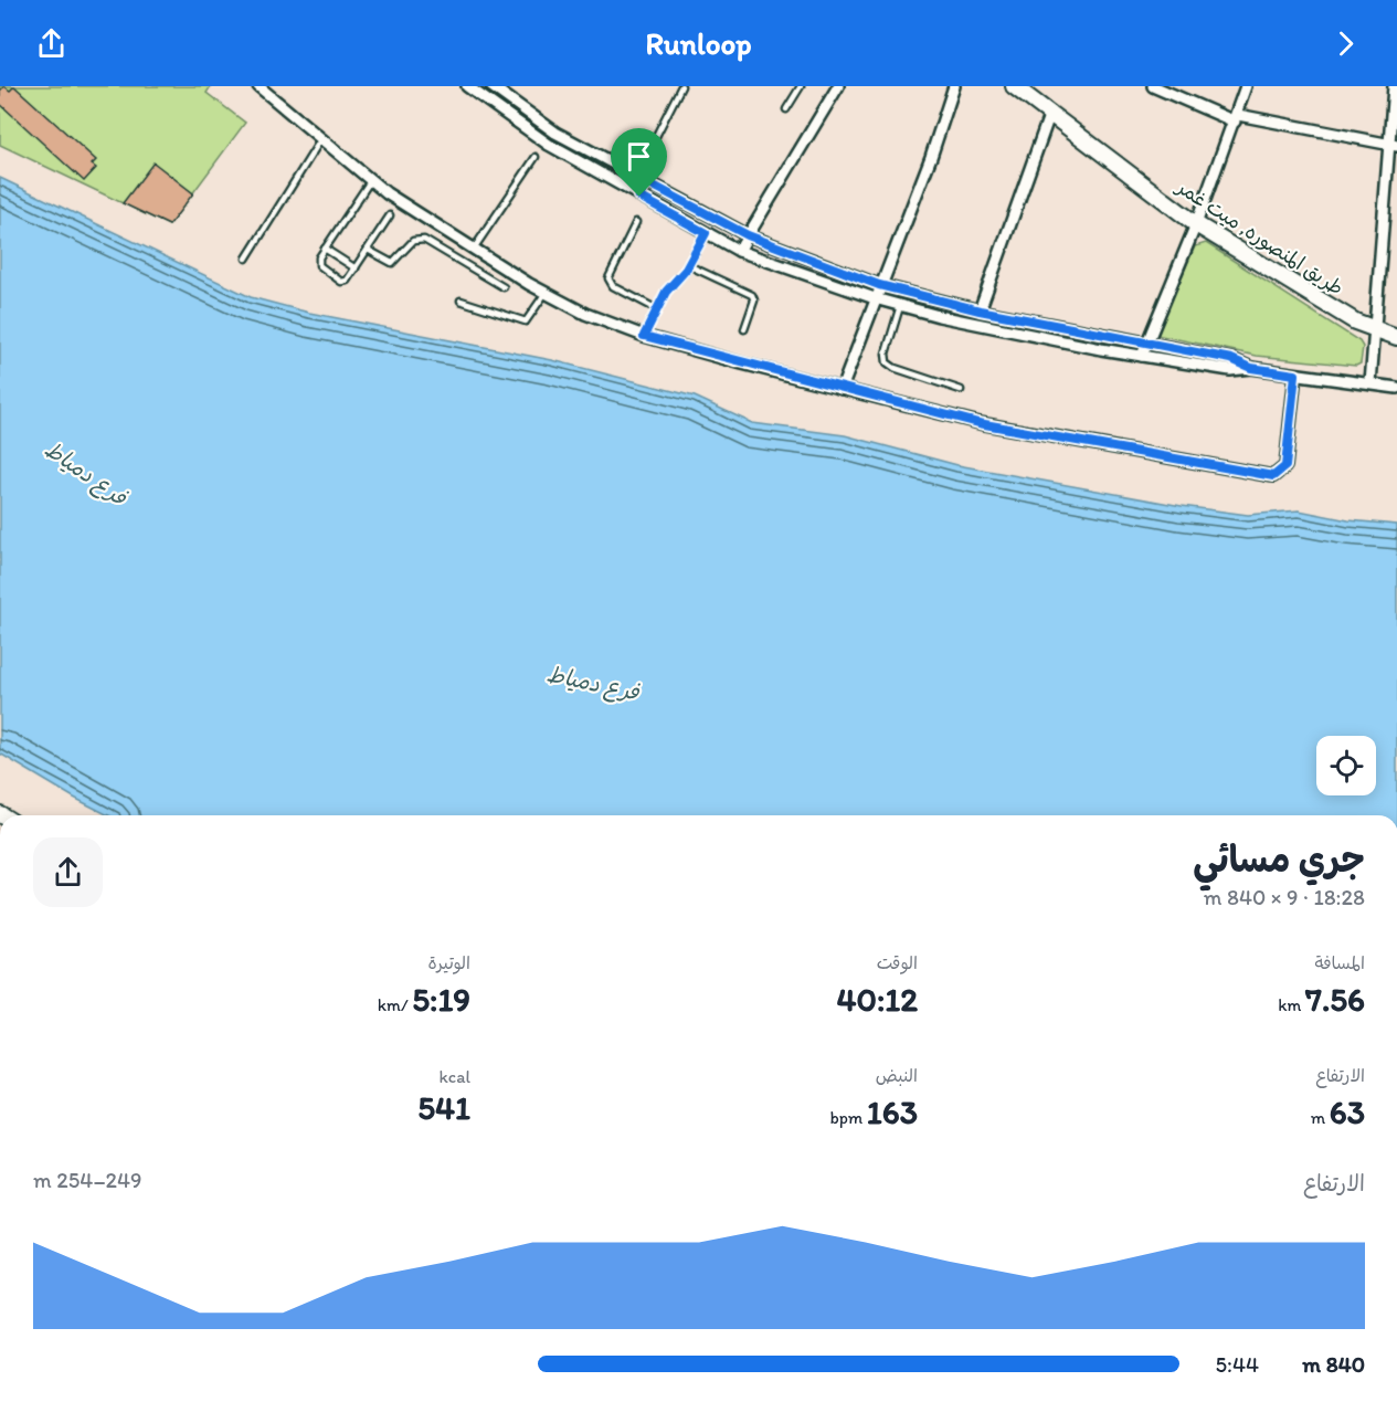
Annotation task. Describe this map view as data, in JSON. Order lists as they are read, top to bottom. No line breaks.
{"streets":{"main road":["طريق المنصوره, ميت غمر"]},"water":["فرع دمياط"],"page":{"header":"Runloop","heading":["جري مسائي","18:28 · 9 × 840 m"],"stats":[["المسافة","7.56 km"],["الوقت","40:12"],["الوتيرة","5:19 /km"],["الارتفاع","63 m"],["النبض","163 bpm"],["kcal","541"]],"chart":["الارتفاع","249–254 m"],"list":[{"name":"840 m","note":"5:44"}]}}
